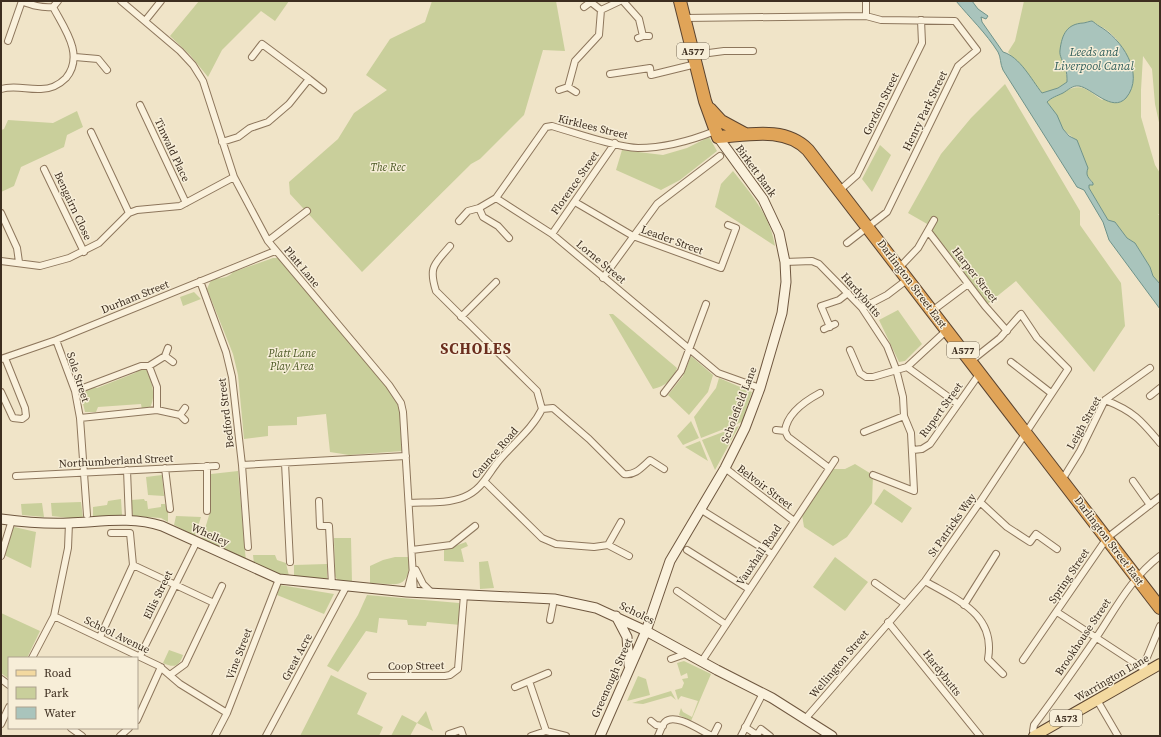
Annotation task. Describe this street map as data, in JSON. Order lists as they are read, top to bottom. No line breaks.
{"streets":{"highway":["A577","Darlington Street East"],"main road":["Birkett Bank","Scholefield Lane","Whelley","Scholes","Greenough Street","Warrington Lane","A573"],"street":["Gordon Street","Henry Park Street","Kirklees Street","Tinwald Place","Florence Street","Bengairn Close","Leader Street","Lorne Street","Platt Lane","Harper Street","Hardybutts","Durham Street","Sole Street","Rupert Street","Bedford Street","Leigh Street","Caunce Road","Northumberland Street","Belvoir Street","St Patricks Way","Vauxhall Road","Spring Street","Ellis Street","School Avenue","Brookhouse Street","Vine Street","Great Acre","Wellington Street","Coop Street"]},"crossings":[["A577","Kirklees Street"],["A577","Birkett Bank"],["A577","Darlington Street East"],["Gordon Street","Henry Park Street"],["Gordon Street","Darlington Street East"],["Henry Park Street","Darlington Street East"],["Kirklees Street","Birkett Bank"],["Kirklees Street","Florence Street"],["Kirklees Street","Lorne Street"],["Kirklees Street","Darlington Street East"],["Birkett Bank","Darlington Street East"],["Birkett Bank","Scholefield Lane"],["Florence Street","Leader Street"],["Florence Street","Lorne Street"],["Lorne Street","Scholefield Lane"],["Platt Lane","Durham Street"],["Platt Lane","Caunce Road"],["Platt Lane","Whelley"],["Platt Lane","Scholes"],["Harper Street","St Patricks Way"],["Darlington Street East","Rupert Street"],["Darlington Street East","Leigh Street"],["Darlington Street East","St Patricks Way"],["Darlington Street East","Spring Street"],["Darlington Street East","Brookhouse Street"],["Hardybutts","Scholefield Lane"],["Hardybutts","Rupert Street"],["Hardybutts","St Patricks Way"],["Hardybutts","Wellington Street"],["Durham Street","Sole Street"],["Durham Street","Bedford Street"],["Sole Street","Northumberland Street"],["Scholefield Lane","Belvoir Street"],["Scholefield Lane","Scholes"],["Scholefield Lane","Greenough Street"],["Belvoir Street","Vauxhall Road"],["St Patricks Way","Wellington Street"],["Whelley","Ellis Street"],["Whelley","Scholes"],["Whelley","Vine Street"],["Whelley","Great Acre"],["Vauxhall Road","Scholes"],["Ellis Street","School Avenue"],["Scholes","Wellington Street"],["Scholes","Coop Street"],["Scholes","Greenough Street"],["School Avenue","Vine Street"],["Brookhouse Street","Warrington Lane"]],"districts":["SCHOLES"],"water":["Leeds and Liverpool Canal"],"parks":["The Rec","Platt Lane Play Area"],"legend":["Road","Park","Water"]}
